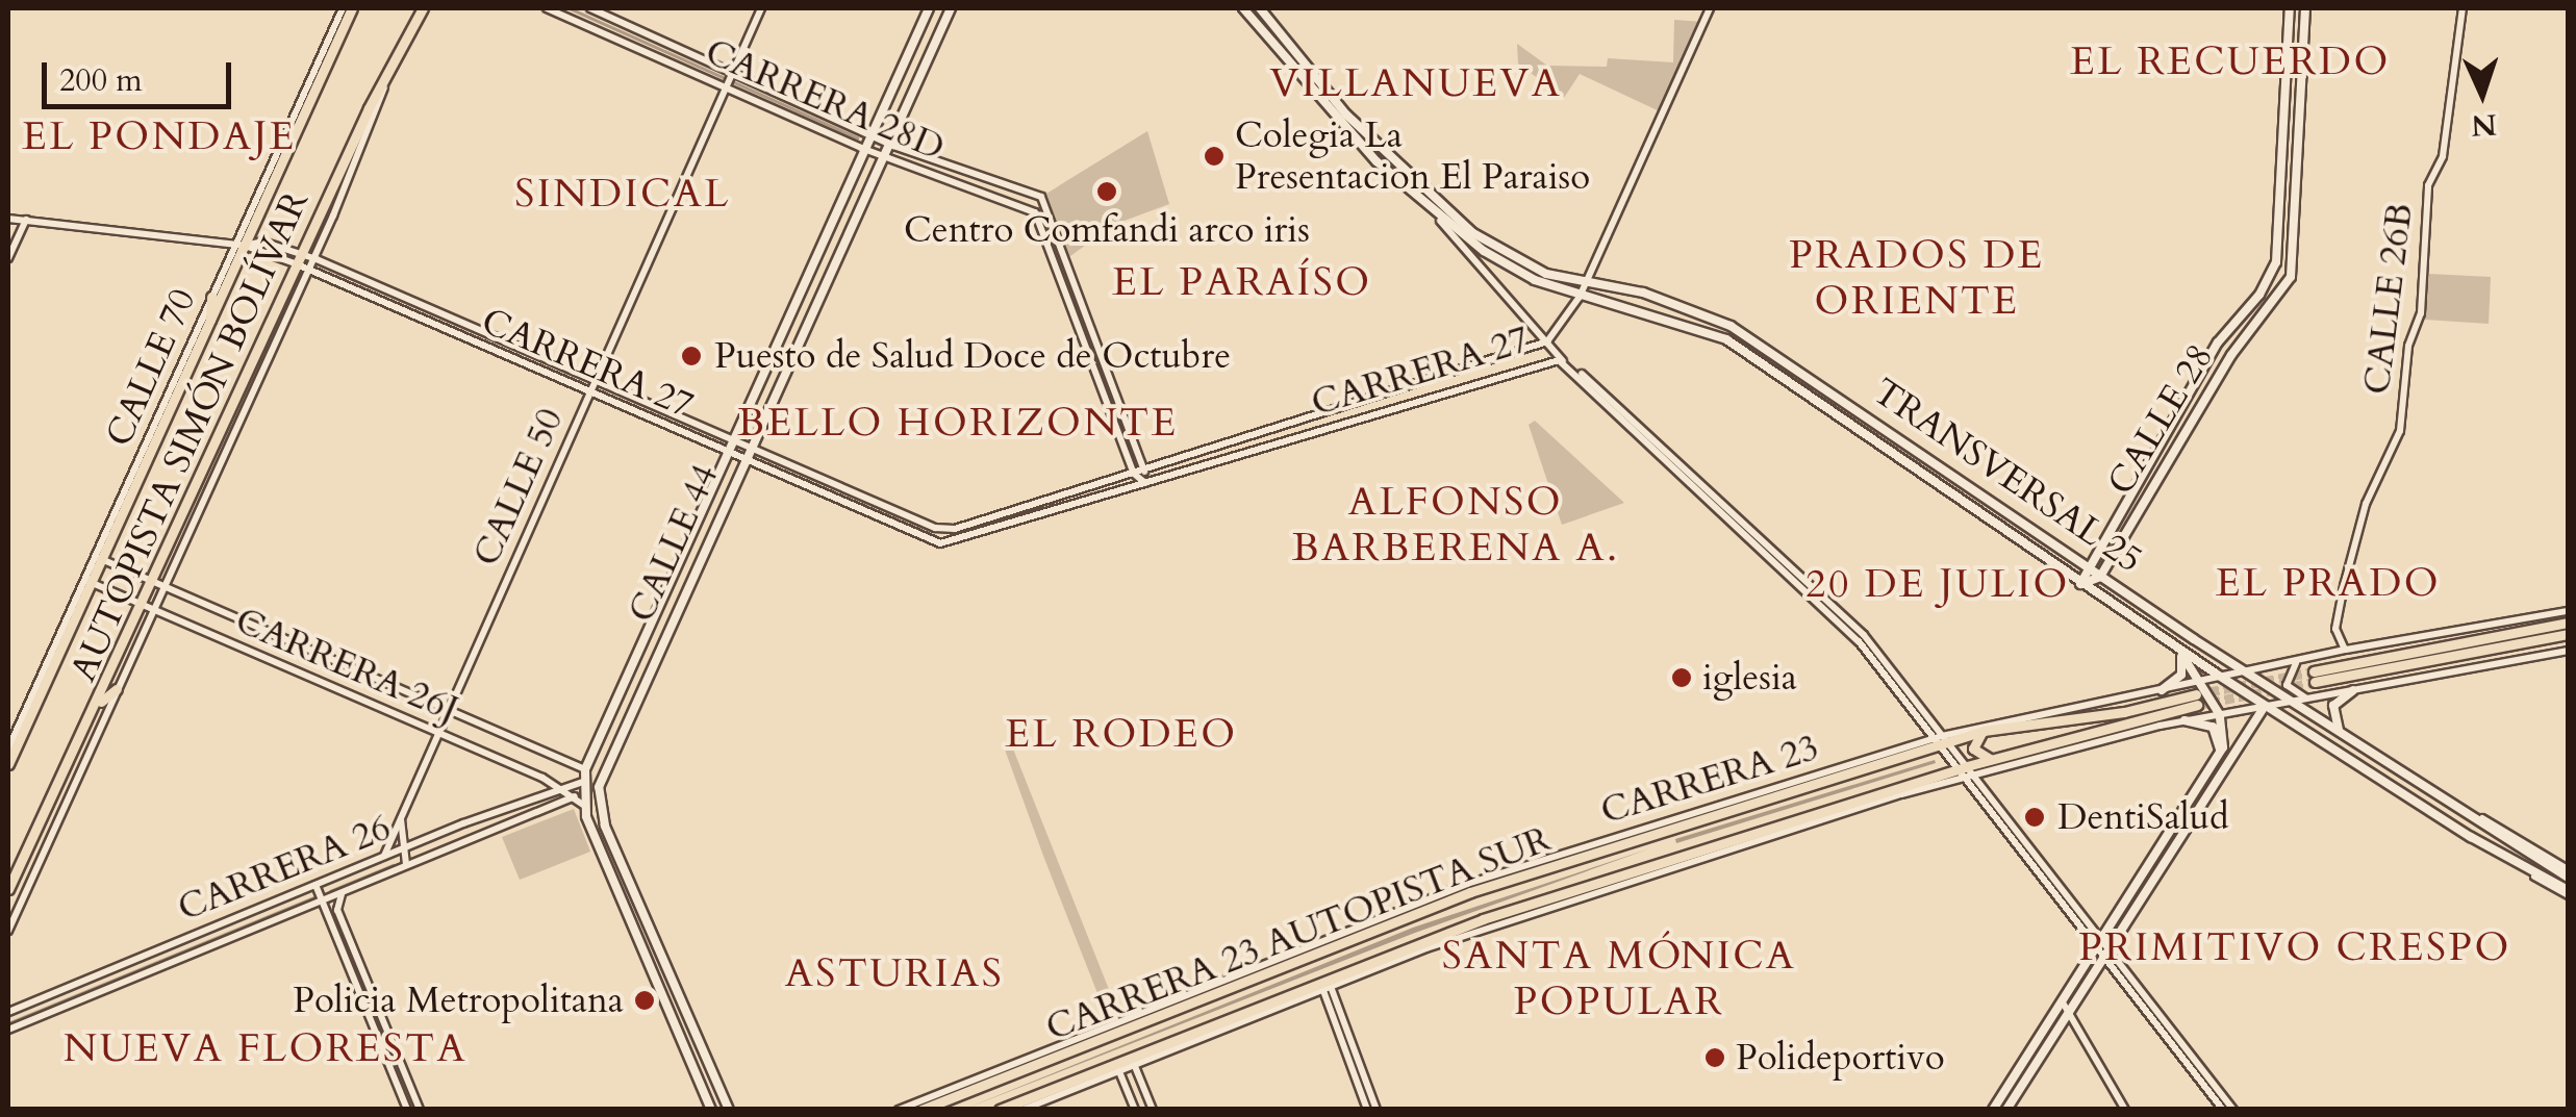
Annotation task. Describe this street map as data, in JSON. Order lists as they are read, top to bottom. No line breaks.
{"streets":{"main road":["CALLE 28","AUTOPISTA SIMÓN BOLÍVAR","TRANSVERSAL 25","CALLE 44","CARRERA 23","CARRERA 23 AUTOPISTA SUR"],"street":["CARRERA 28D","CALLE 26B","CARRERA 27","CALLE 70","CALLE 50","CARRERA 26J","CARRERA 26"]},"crossings":[["CARRERA 28D","CARRERA 27"],["CARRERA 28D","CALLE 50"],["CARRERA 28D","CALLE 44"],["CALLE 26B","CARRERA 23"],["CARRERA 27","CALLE 70"],["CARRERA 27","AUTOPISTA SIMÓN BOLÍVAR"],["CARRERA 27","CALLE 50"],["CARRERA 27","CALLE 44"],["CALLE 70","AUTOPISTA SIMÓN BOLÍVAR"],["CALLE 28","TRANSVERSAL 25"],["AUTOPISTA SIMÓN BOLÍVAR","CARRERA 26J"],["TRANSVERSAL 25","CARRERA 23"],["CALLE 50","CARRERA 26J"],["CALLE 50","CARRERA 26"],["CALLE 44","CARRERA 26J"],["CALLE 44","CARRERA 26"],["CARRERA 26J","CARRERA 26"],["CARRERA 23","CARRERA 23 AUTOPISTA SUR"]],"districts":["EL RECUERDO","VILLANUEVA","EL PONDAJE","SINDICAL","PRADOS DE ORIENTE","EL PARAÍSO","BELLO HORIZONTE","ALFONSO BARBERENA A.","EL PRADO","20 DE JULIO","EL RODEO","PRIMITIVO CRESPO","SANTA MÓNICA POPULAR","ASTURIAS","NUEVA FLORESTA"],"places":["Colegia La Presentacion El Paraiso","Centro Comfandi arco iris","Puesto de Salud Doce de Octubre","iglesia","DentiSalud","Policia Metropolitana","Polideportivo"],"scale_bar":"200 m","north":"bottom"}
